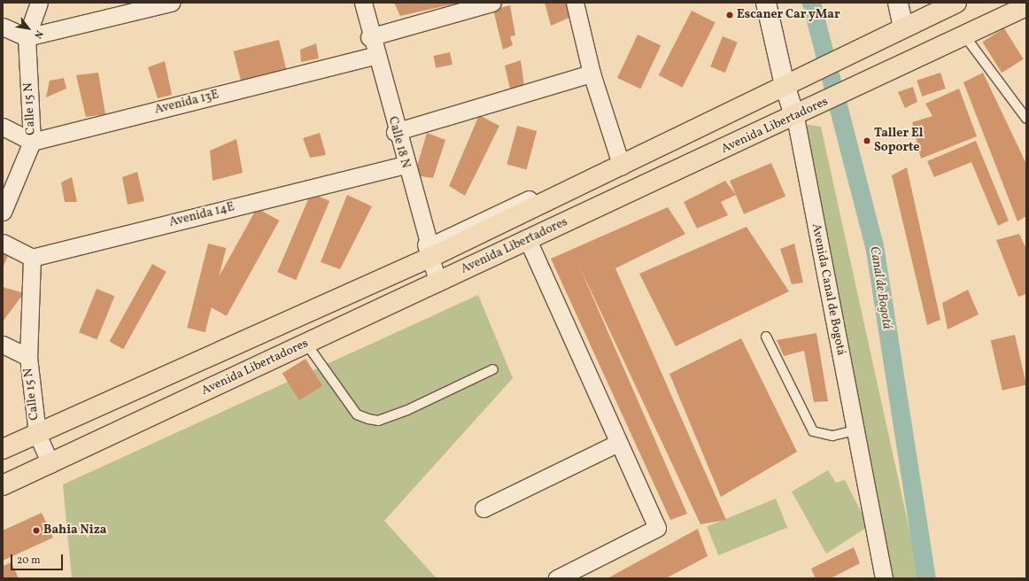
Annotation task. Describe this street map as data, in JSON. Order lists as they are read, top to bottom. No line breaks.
{"streets":{"main road":["Avenida Libertadores","Avenida Canal de Bogotá"],"street":["Avenida 13E","Calle 15 N","Calle 18 N","Avenida 14E"]},"crossings":[["Avenida 13E","Calle 15 N"],["Avenida 13E","Calle 18 N"],["Calle 15 N","Avenida Libertadores"],["Calle 15 N","Avenida 14E"],["Avenida Libertadores","Calle 18 N"],["Avenida Libertadores","Avenida Canal de Bogotá"],["Calle 18 N","Avenida 14E"]],"water":["Canal de Bogotá"],"places":["Escaner Car yMar","Taller El Soporte","Bahia Niza"],"scale_bar":"20 m","north":"bottom right"}
